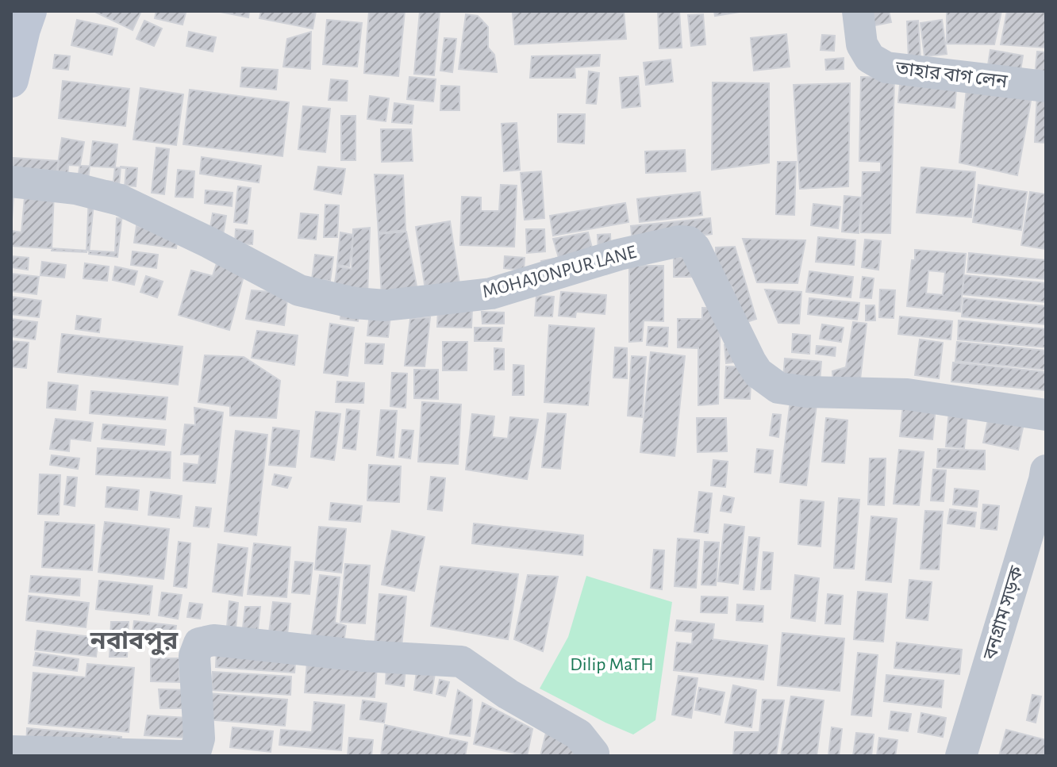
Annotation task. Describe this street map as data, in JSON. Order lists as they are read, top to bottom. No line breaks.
{"streets":{"street":["তাহার বাগ লেন","MOHAJONPUR LANE","বনগ্রাম সড়ক"]},"districts":["নবাবপুর"],"parks":["Dilip MaTH"]}
